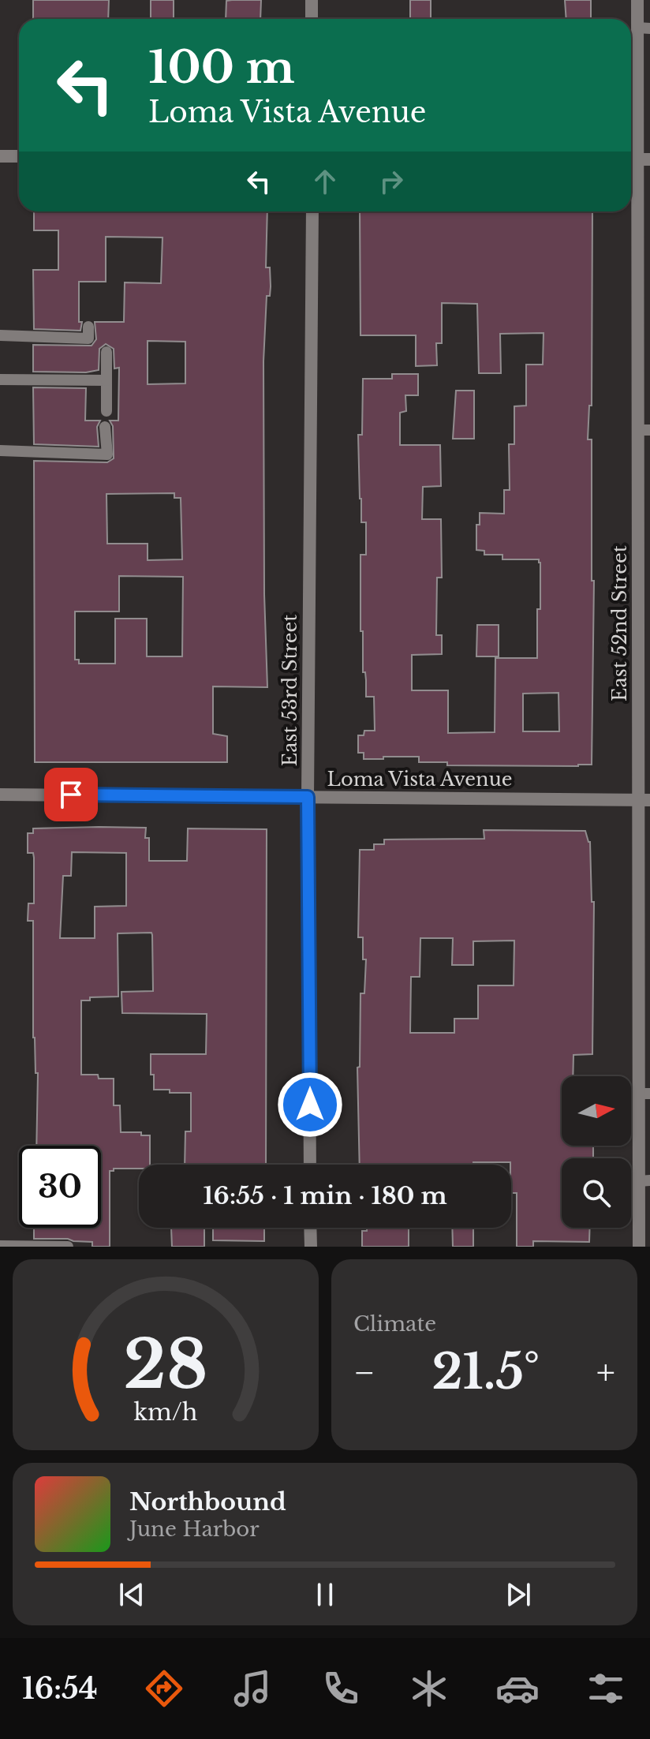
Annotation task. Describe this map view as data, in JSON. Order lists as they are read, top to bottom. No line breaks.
{"streets":{"street":["East 52nd Street","East 53rd Street","Loma Vista Avenue"]},"crossings":[["East 52nd Street","Loma Vista Avenue"],["East 53rd Street","Loma Vista Avenue"]],"north":"right","page":{"turn":["100 m","Loma Vista Avenue"],"limit":"30","trip":"16:55 · 1 min · 180 m","tile":"Climate","heat":["−","21.5°","+"],"song":["Northbound","June Harbor"],"tabs":"16:54","gauge":["28","km/h"]}}
